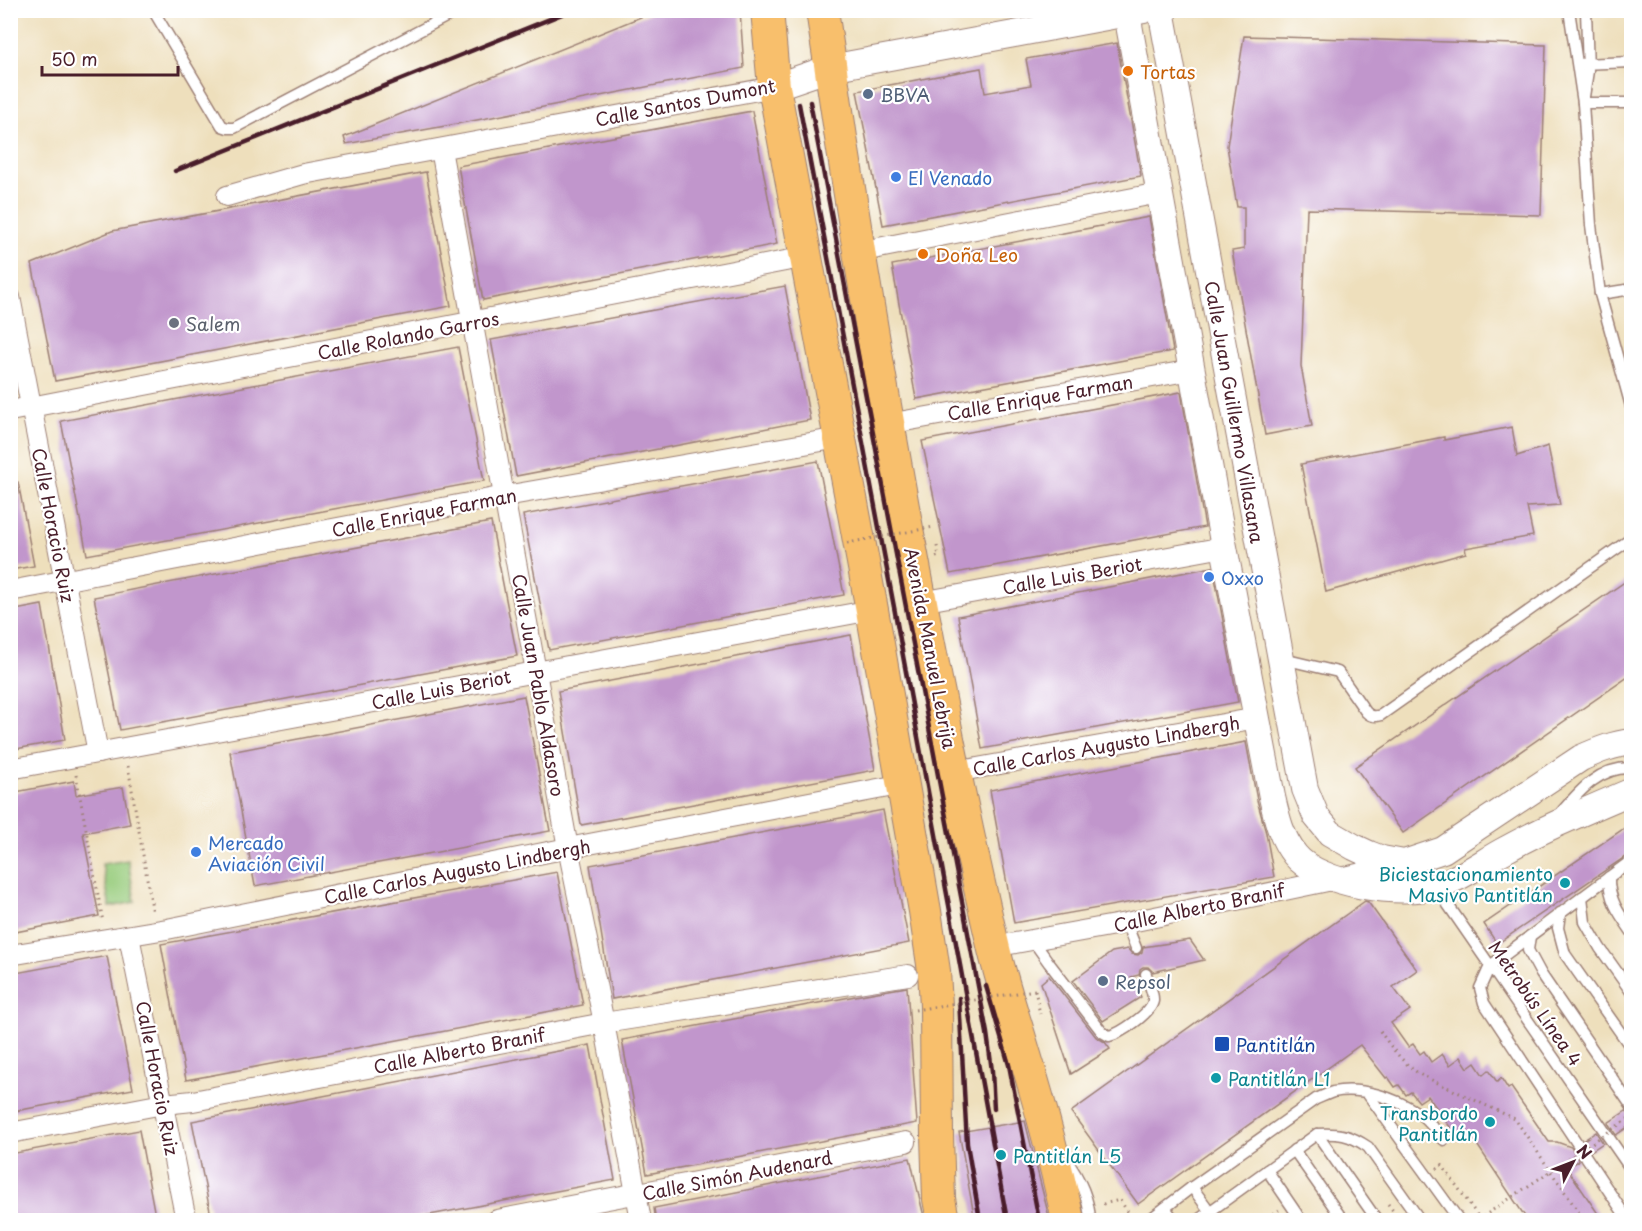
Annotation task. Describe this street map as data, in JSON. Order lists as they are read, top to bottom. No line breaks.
{"streets":{"main road":["Avenida Manuel Lebrija"],"street":["Calle Santos Dumont","Calle Rolando Garros","Calle Enrique Farman","Calle Juan Guillermo Villasana","Calle Horacio Ruiz","Calle Luis Beriot","Calle Juan Pablo Aldasoro","Calle Carlos Augusto Lindbergh","Calle Alberto Branif","Calle Simón Audenard"],"lane":["Metrobús Línea 4"]},"crossings":[["Calle Santos Dumont","Calle Juan Guillermo Villasana"],["Calle Santos Dumont","Avenida Manuel Lebrija"],["Calle Santos Dumont","Calle Juan Pablo Aldasoro"],["Calle Rolando Garros","Calle Horacio Ruiz"],["Calle Rolando Garros","Calle Juan Pablo Aldasoro"],["Calle Enrique Farman","Calle Juan Guillermo Villasana"],["Calle Enrique Farman","Calle Horacio Ruiz"],["Calle Enrique Farman","Avenida Manuel Lebrija"],["Calle Enrique Farman","Calle Juan Pablo Aldasoro"],["Calle Juan Guillermo Villasana","Calle Luis Beriot"],["Calle Juan Guillermo Villasana","Calle Carlos Augusto Lindbergh"],["Calle Juan Guillermo Villasana","Calle Alberto Branif"],["Calle Juan Guillermo Villasana","Metrobús Línea 4"],["Calle Horacio Ruiz","Calle Luis Beriot"],["Calle Horacio Ruiz","Calle Carlos Augusto Lindbergh"],["Calle Horacio Ruiz","Calle Alberto Branif"],["Calle Luis Beriot","Avenida Manuel Lebrija"],["Calle Luis Beriot","Calle Juan Pablo Aldasoro"],["Avenida Manuel Lebrija","Calle Carlos Augusto Lindbergh"],["Avenida Manuel Lebrija","Calle Alberto Branif"],["Calle Juan Pablo Aldasoro","Calle Carlos Augusto Lindbergh"],["Calle Juan Pablo Aldasoro","Calle Alberto Branif"],["Calle Juan Pablo Aldasoro","Calle Simón Audenard"],["Calle Alberto Branif","Metrobús Línea 4"]],"places":{"other":["Tortas","BBVA","El Venado","Doña Leo","Salem","Oxxo","Mercado Aviación Civil","Biciestacionamiento Masivo Pantitlán","Repsol","Pantitlán L1","Transbordo Pantitlán","Pantitlán L5"],"transit":["Pantitlán"]},"scale_bar":"50 m","north":"top right"}
